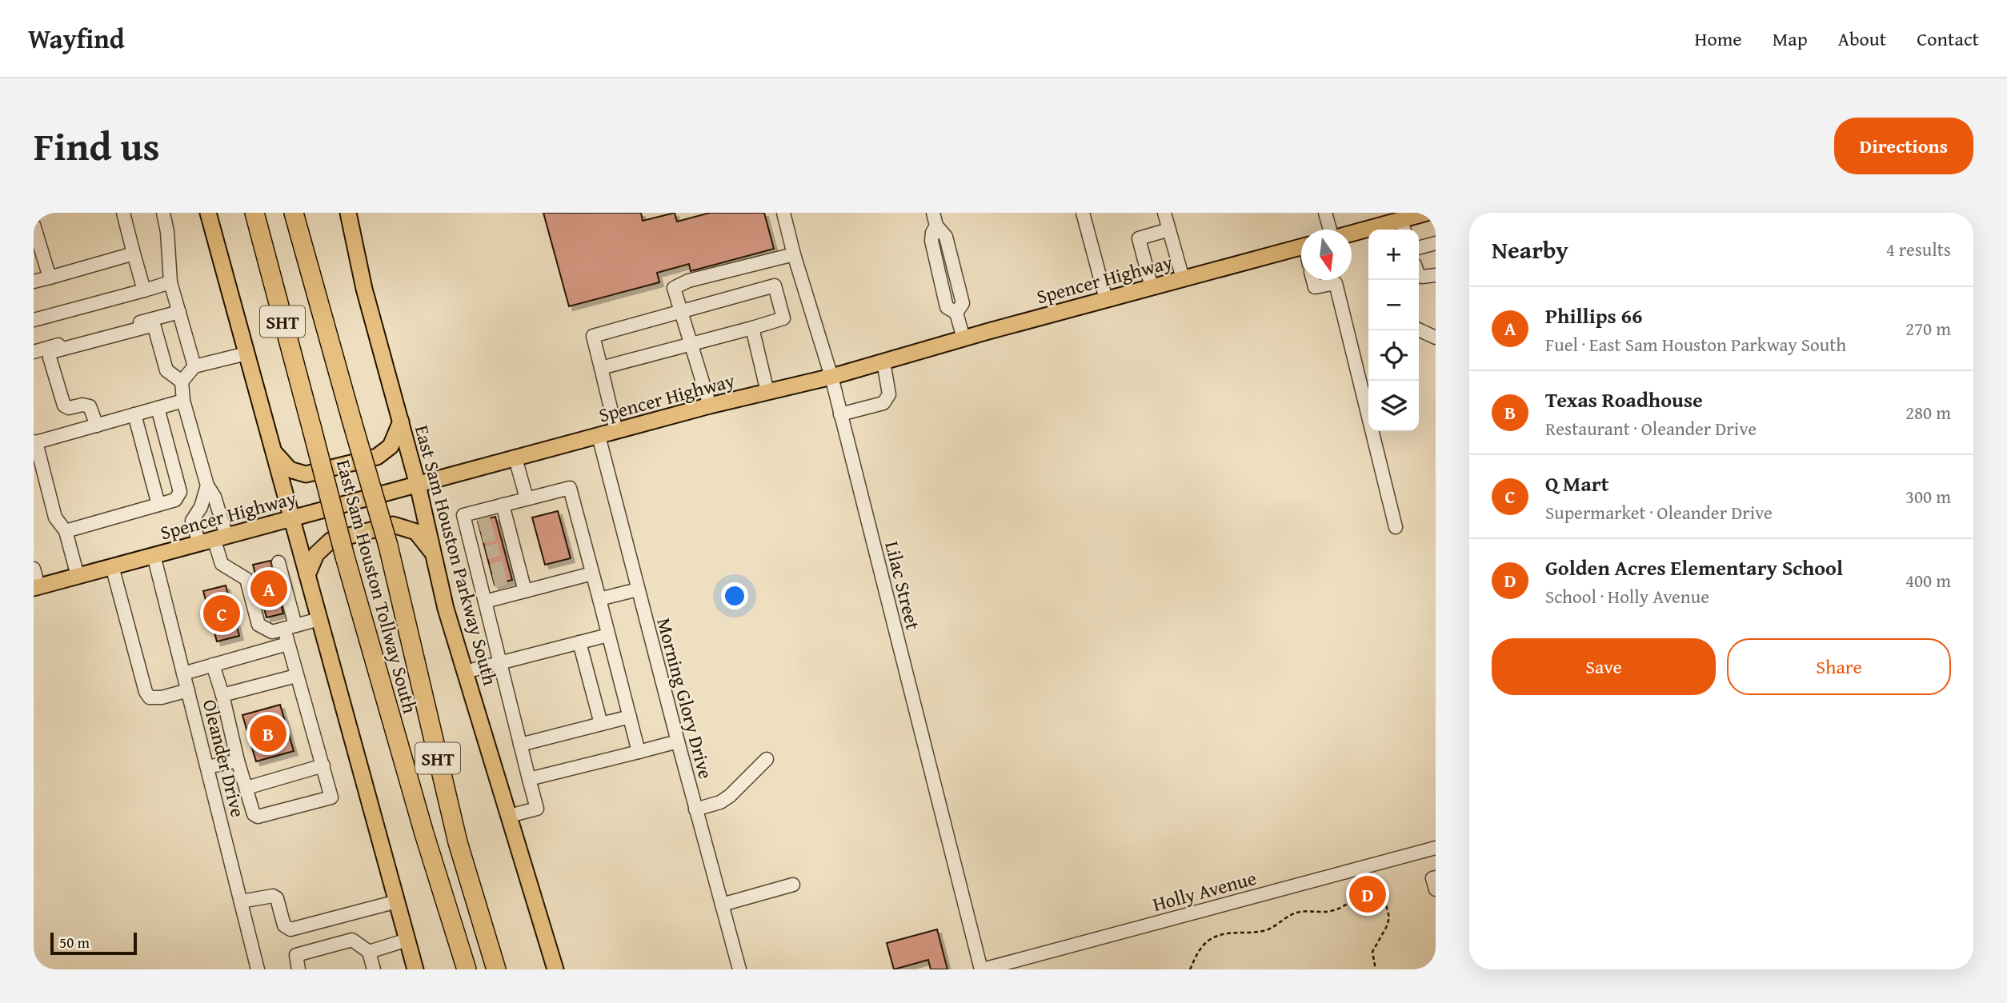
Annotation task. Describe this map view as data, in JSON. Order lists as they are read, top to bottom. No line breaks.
{"streets":{"highway":["SHT","East Sam Houston Tollway South"],"main road":["Spencer Highway","East Sam Houston Parkway South"],"street":["Lilac Street","Morning Glory Drive","Oleander Drive","Holly Avenue"]},"crossings":[["Spencer Highway","East Sam Houston Parkway South"],["Spencer Highway","Lilac Street"],["Spencer Highway","Morning Glory Drive"],["Spencer Highway","Oleander Drive"],["Lilac Street","Holly Avenue"]],"scale_bar":"50 m","north":"bottom","page":{"header":"Wayfind","nav":["Home","Map","About","Contact"],"title":"Find us","buttons":["Directions",["Save","Share"]],"heading":["Nearby","4 results"],"map_buttons":["+","−"],"list":[{"mark":"A","name":"Phillips 66","note":"Fuel · East Sam Houston Parkway South","value":"270 m"},{"mark":"B","name":"Texas Roadhouse","note":"Restaurant · Oleander Drive","value":"280 m"},{"mark":"C","name":"Q Mart","note":"Supermarket · Oleander Drive","value":"300 m"},{"mark":"D","name":"Golden Acres Elementary School","note":"School · Holly Avenue","value":"400 m"}],"pins":["A","C","B","D"],"scale":"50 m"}}
